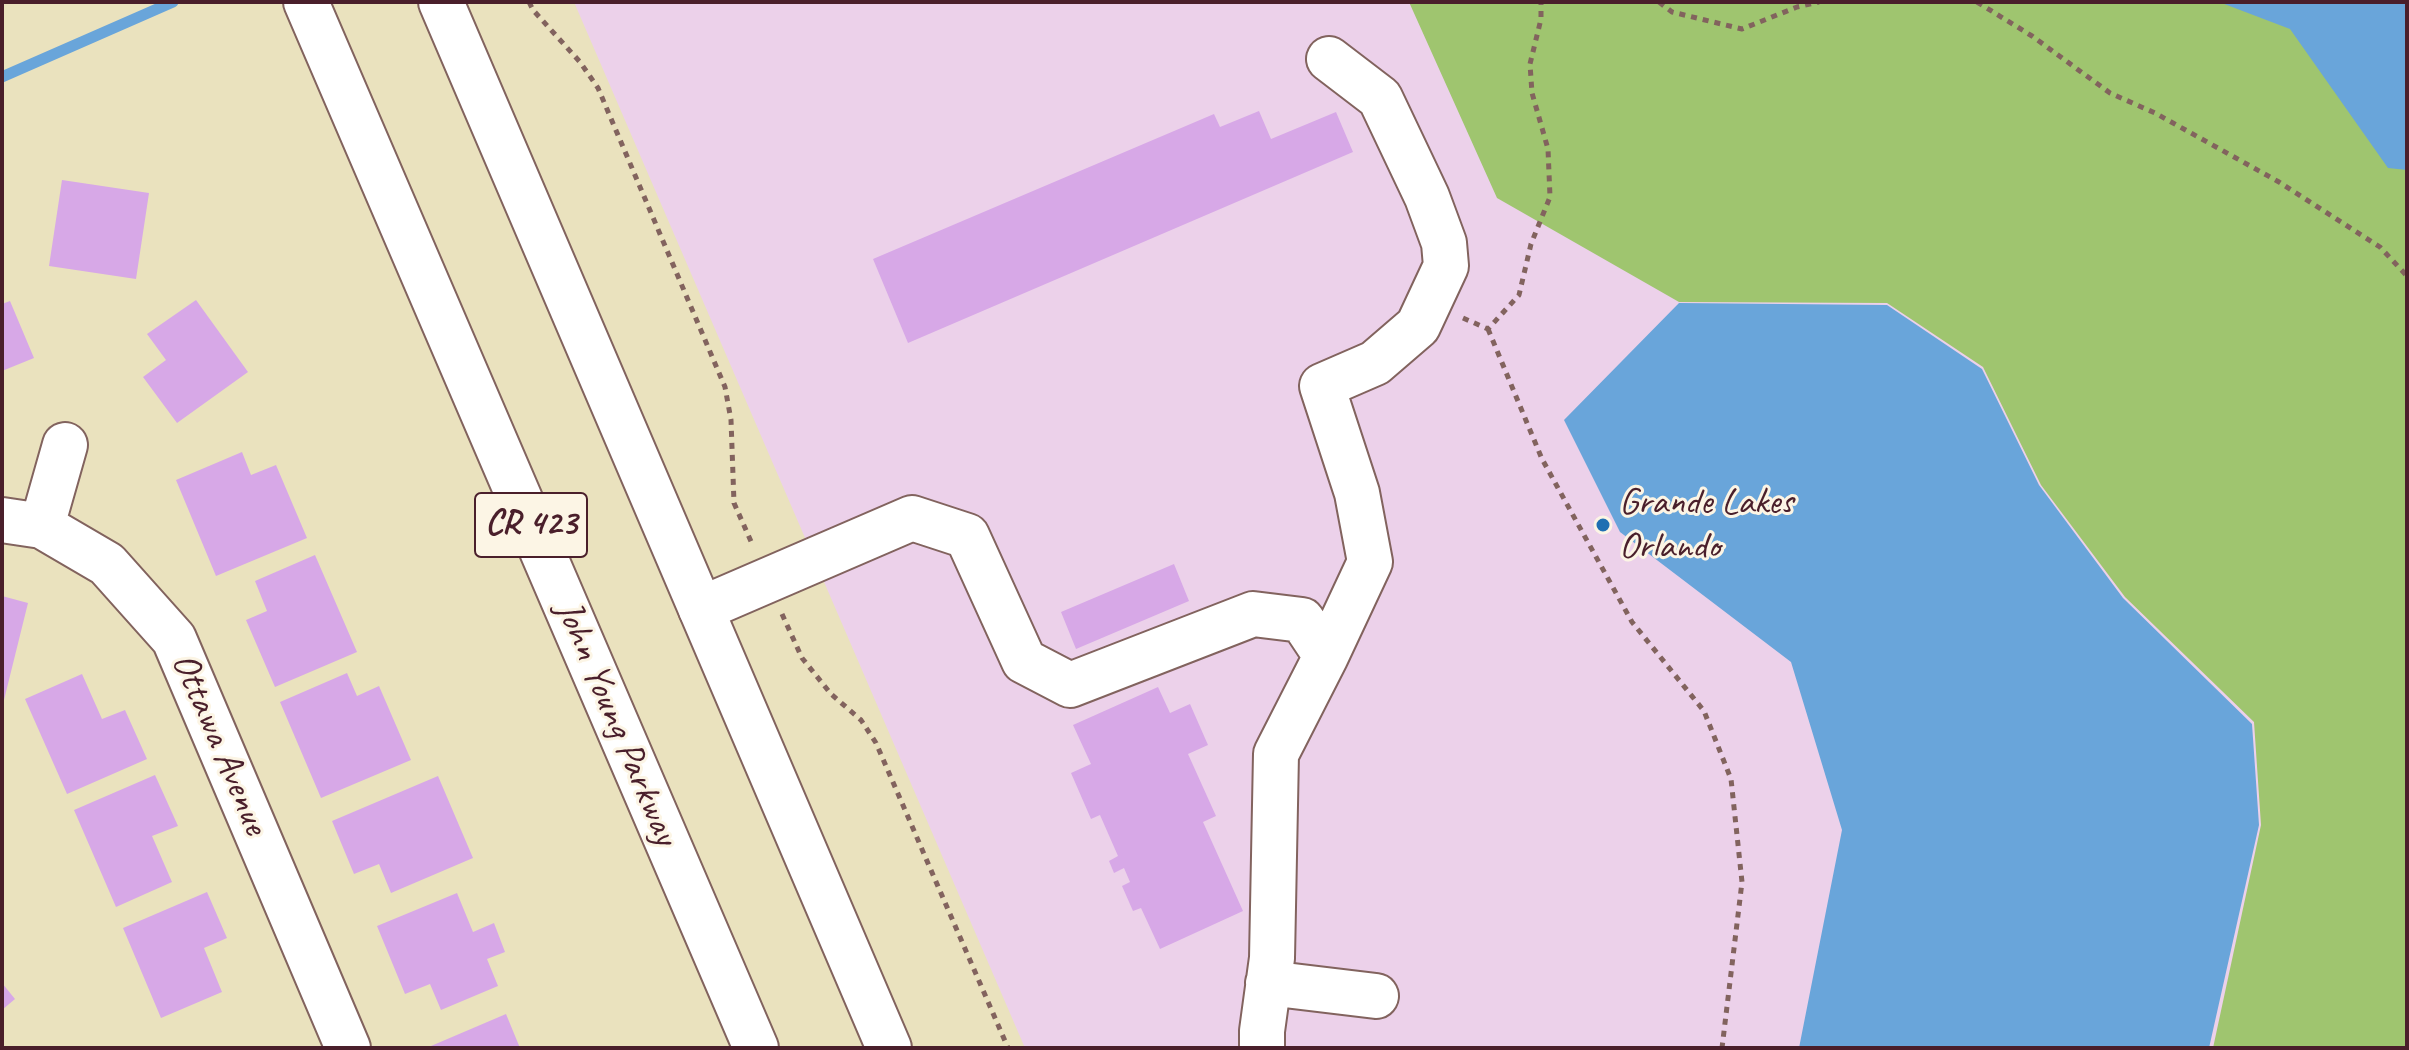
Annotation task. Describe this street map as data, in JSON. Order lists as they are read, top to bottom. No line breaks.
{"streets":{"main road":["CR 423","John Young Parkway","Ottawa Avenue"]},"places":["Grande Lakes Orlando"]}
